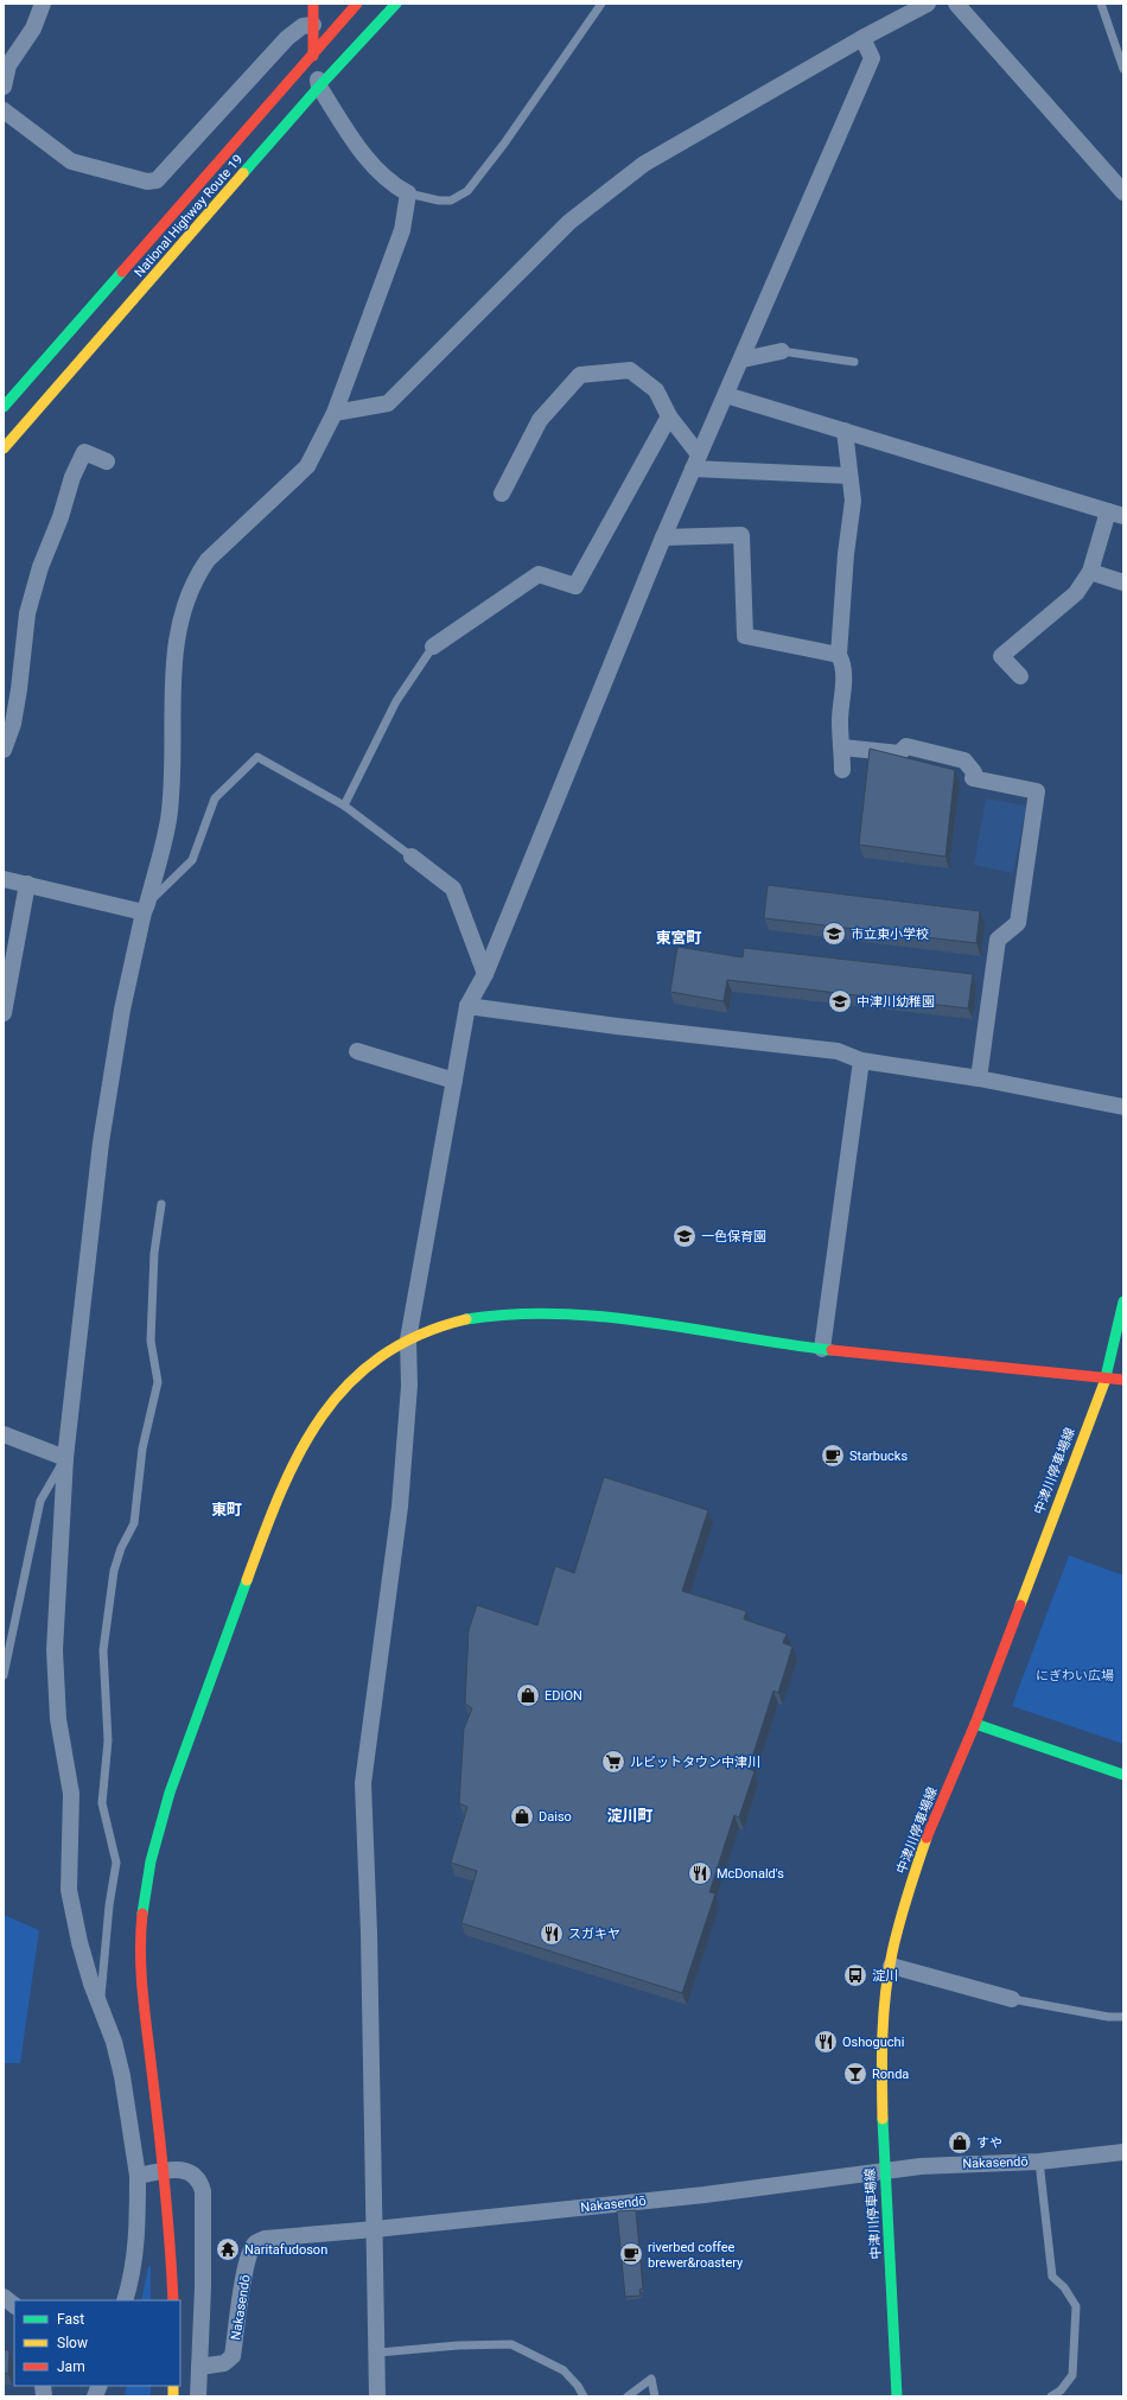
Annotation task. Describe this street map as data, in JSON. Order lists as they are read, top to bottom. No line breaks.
{"streets":{"main road":["National Highway Route 19","中津川停車場線"],"street":["Nakasendō"]},"crossings":[["中津川停車場線","Nakasendō"]],"districts":["東宮町","東町","淀川町"],"parks":["にぎわい広場"],"places":{"school or university":["市立東小学校","中津川幼稚園","一色保育園"],"cafe":["Starbucks","riverbed coffee brewer&roastery"],"shop":["EDION","Daiso","すや"],"supermarket":["ルビットタウン中津川"],"restaurant":["McDonald's","スガキヤ","Oshoguchi"],"bus stop":["淀川"],"bar":["Ronda"],"temple":["Naritafudoson"]},"legend":["Fast","Slow","Jam"]}
